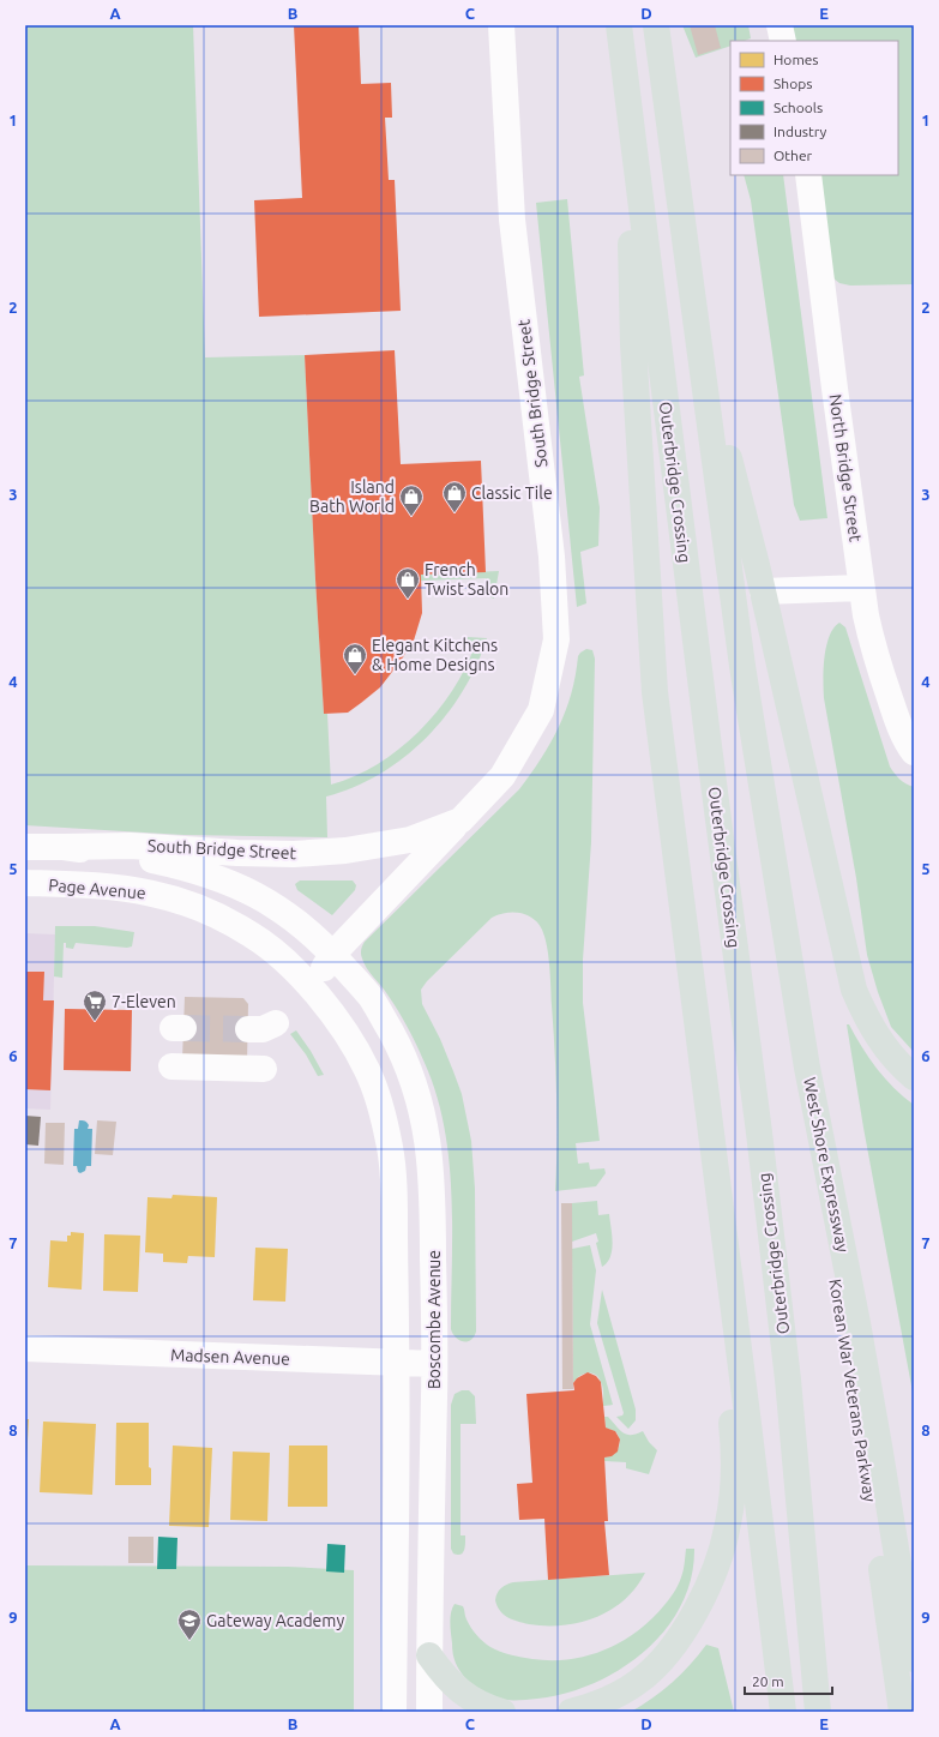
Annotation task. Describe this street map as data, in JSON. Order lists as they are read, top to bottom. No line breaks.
{"streets":{"highway":["Outerbridge Crossing","West Shore Expressway","Korean War Veterans Parkway"],"street":["South Bridge Street","North Bridge Street","Page Avenue","Boscombe Avenue","Madsen Avenue"]},"crossings":[["South Bridge Street","Page Avenue"],["South Bridge Street","Boscombe Avenue"],["Page Avenue","Boscombe Avenue"],["West Shore Expressway","Korean War Veterans Parkway"],["Boscombe Avenue","Madsen Avenue"]],"places":{"shop":["Classic Tile","Island Bath World","French Twist Salon","Elegant Kitchens & Home Designs"],"supermarket":["7-Eleven"],"school or university":["Gateway Academy"]},"legend":["Homes","Shops","Schools","Industry","Other"],"scale_bar":"20 m","grid":{"columns":["A","B","C","D","E"],"rows":["1","2","3","4","5","6","7","8","9"]}}
